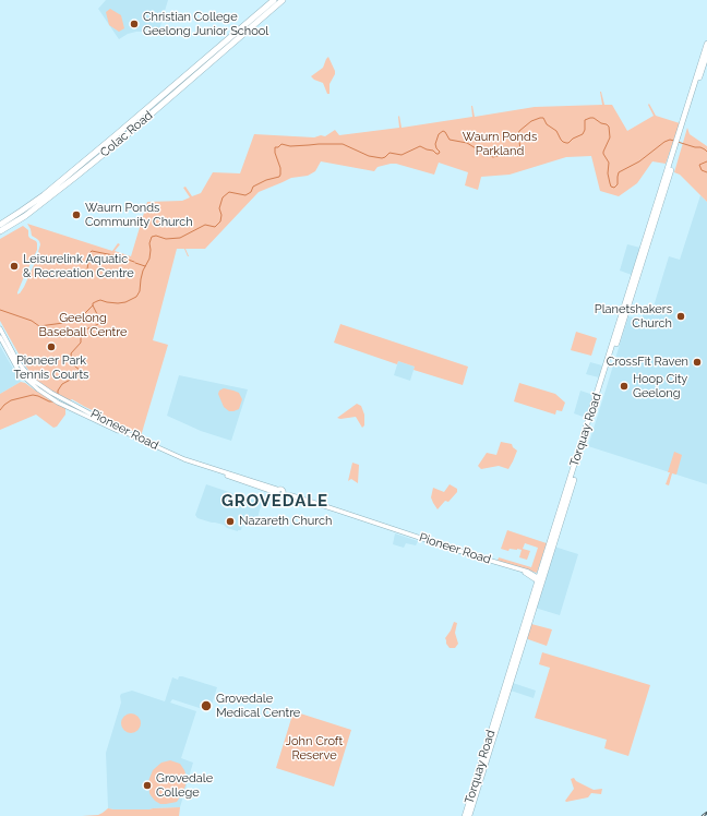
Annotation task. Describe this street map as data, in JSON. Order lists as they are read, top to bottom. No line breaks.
{"streets":{"highway":["Colac Road"],"main road":["Pioneer Road","Torquay Road"]},"crossings":[["Pioneer Road","Torquay Road"]],"districts":["GROVEDALE"],"parks":["Waurn Ponds Parkland","Geelong Baseball Centre","John Croft Reserve"],"places":["Christian College Geelong Junior School","Waurn Ponds Community Church","Leisurelink Aquatic & Recreation Centre","Planetshakers Church","Pioneer Park Tennis Courts","CrossFit Raven","Hoop City Geelong","Nazareth Church","Grovedale Medical Centre","Grovedale College"]}
